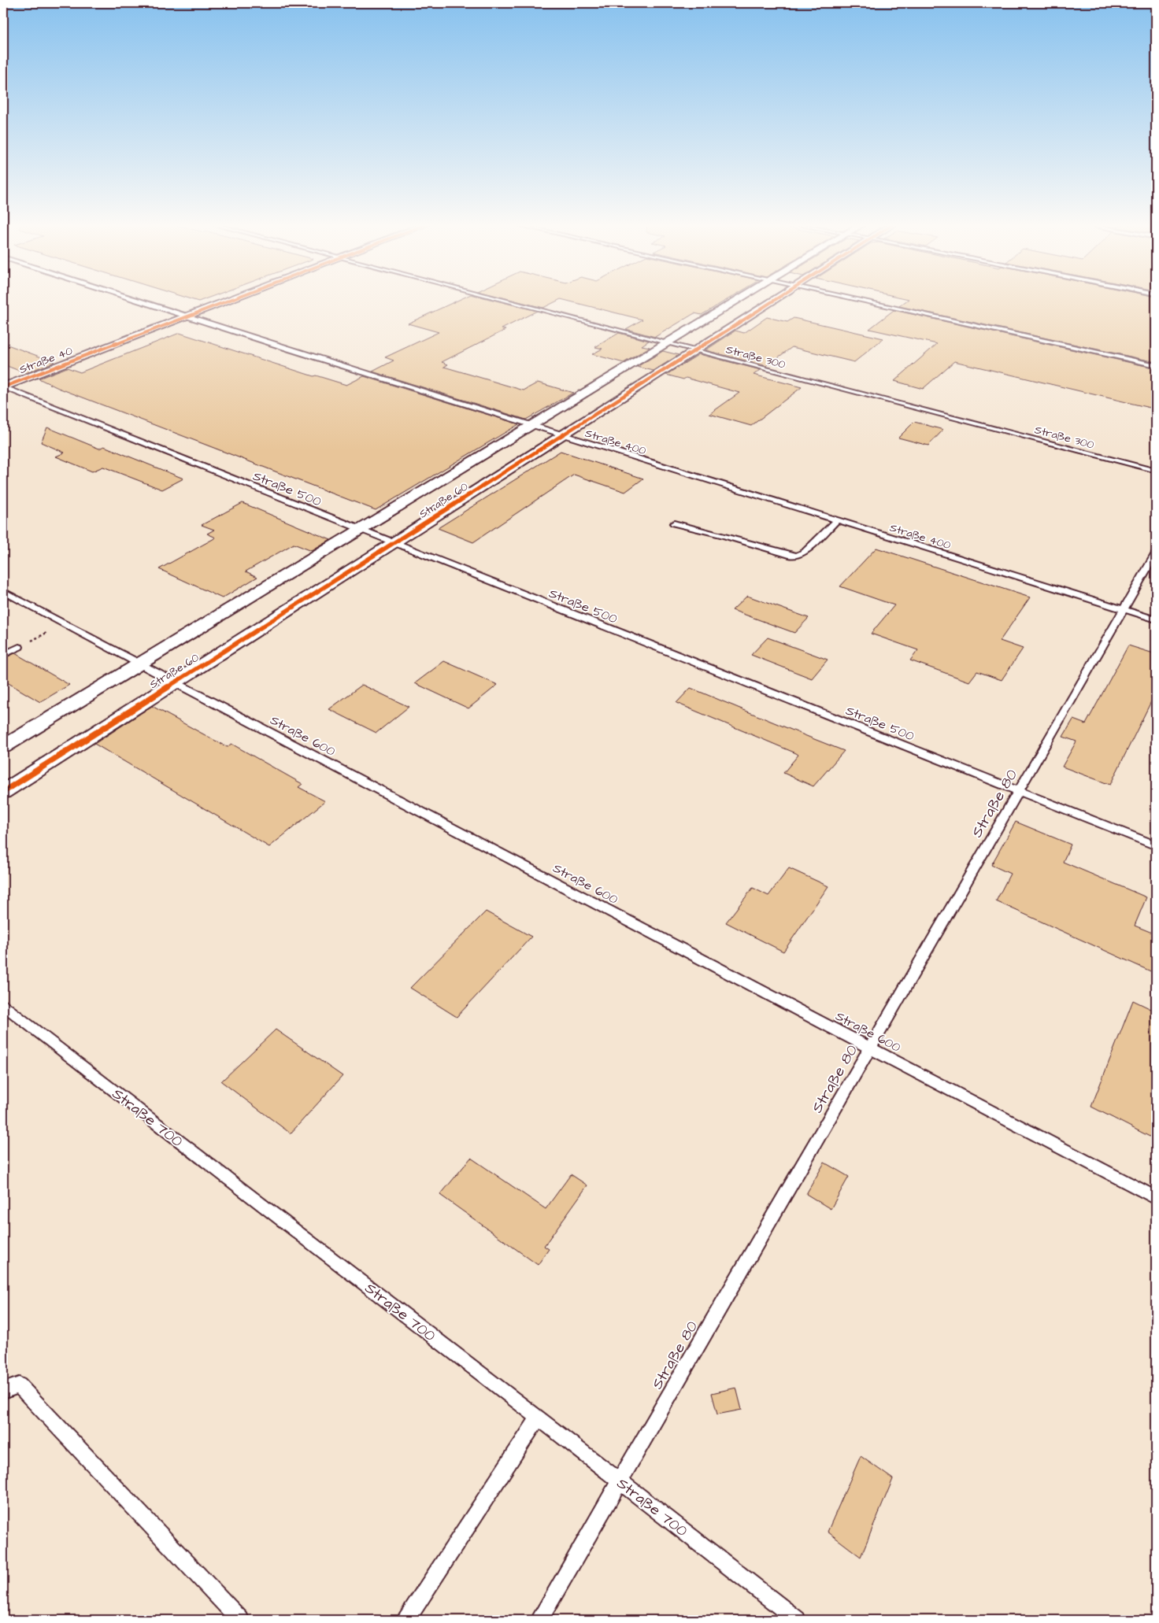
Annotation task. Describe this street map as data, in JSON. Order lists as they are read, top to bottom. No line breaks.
{"streets":{"street":["Straße 40","Straße 60"],"lane":["Straße 300","Straße 400","Straße 500","Straße 600","Straße 80","Straße 700"]},"crossings":[["Straße 300","Straße 60"],["Straße 40","Straße 400"],["Straße 40","Straße 500"],["Straße 400","Straße 60"],["Straße 400","Straße 80"],["Straße 500","Straße 60"],["Straße 500","Straße 80"],["Straße 60","Straße 600"],["Straße 600","Straße 80"],["Straße 80","Straße 700"]]}
